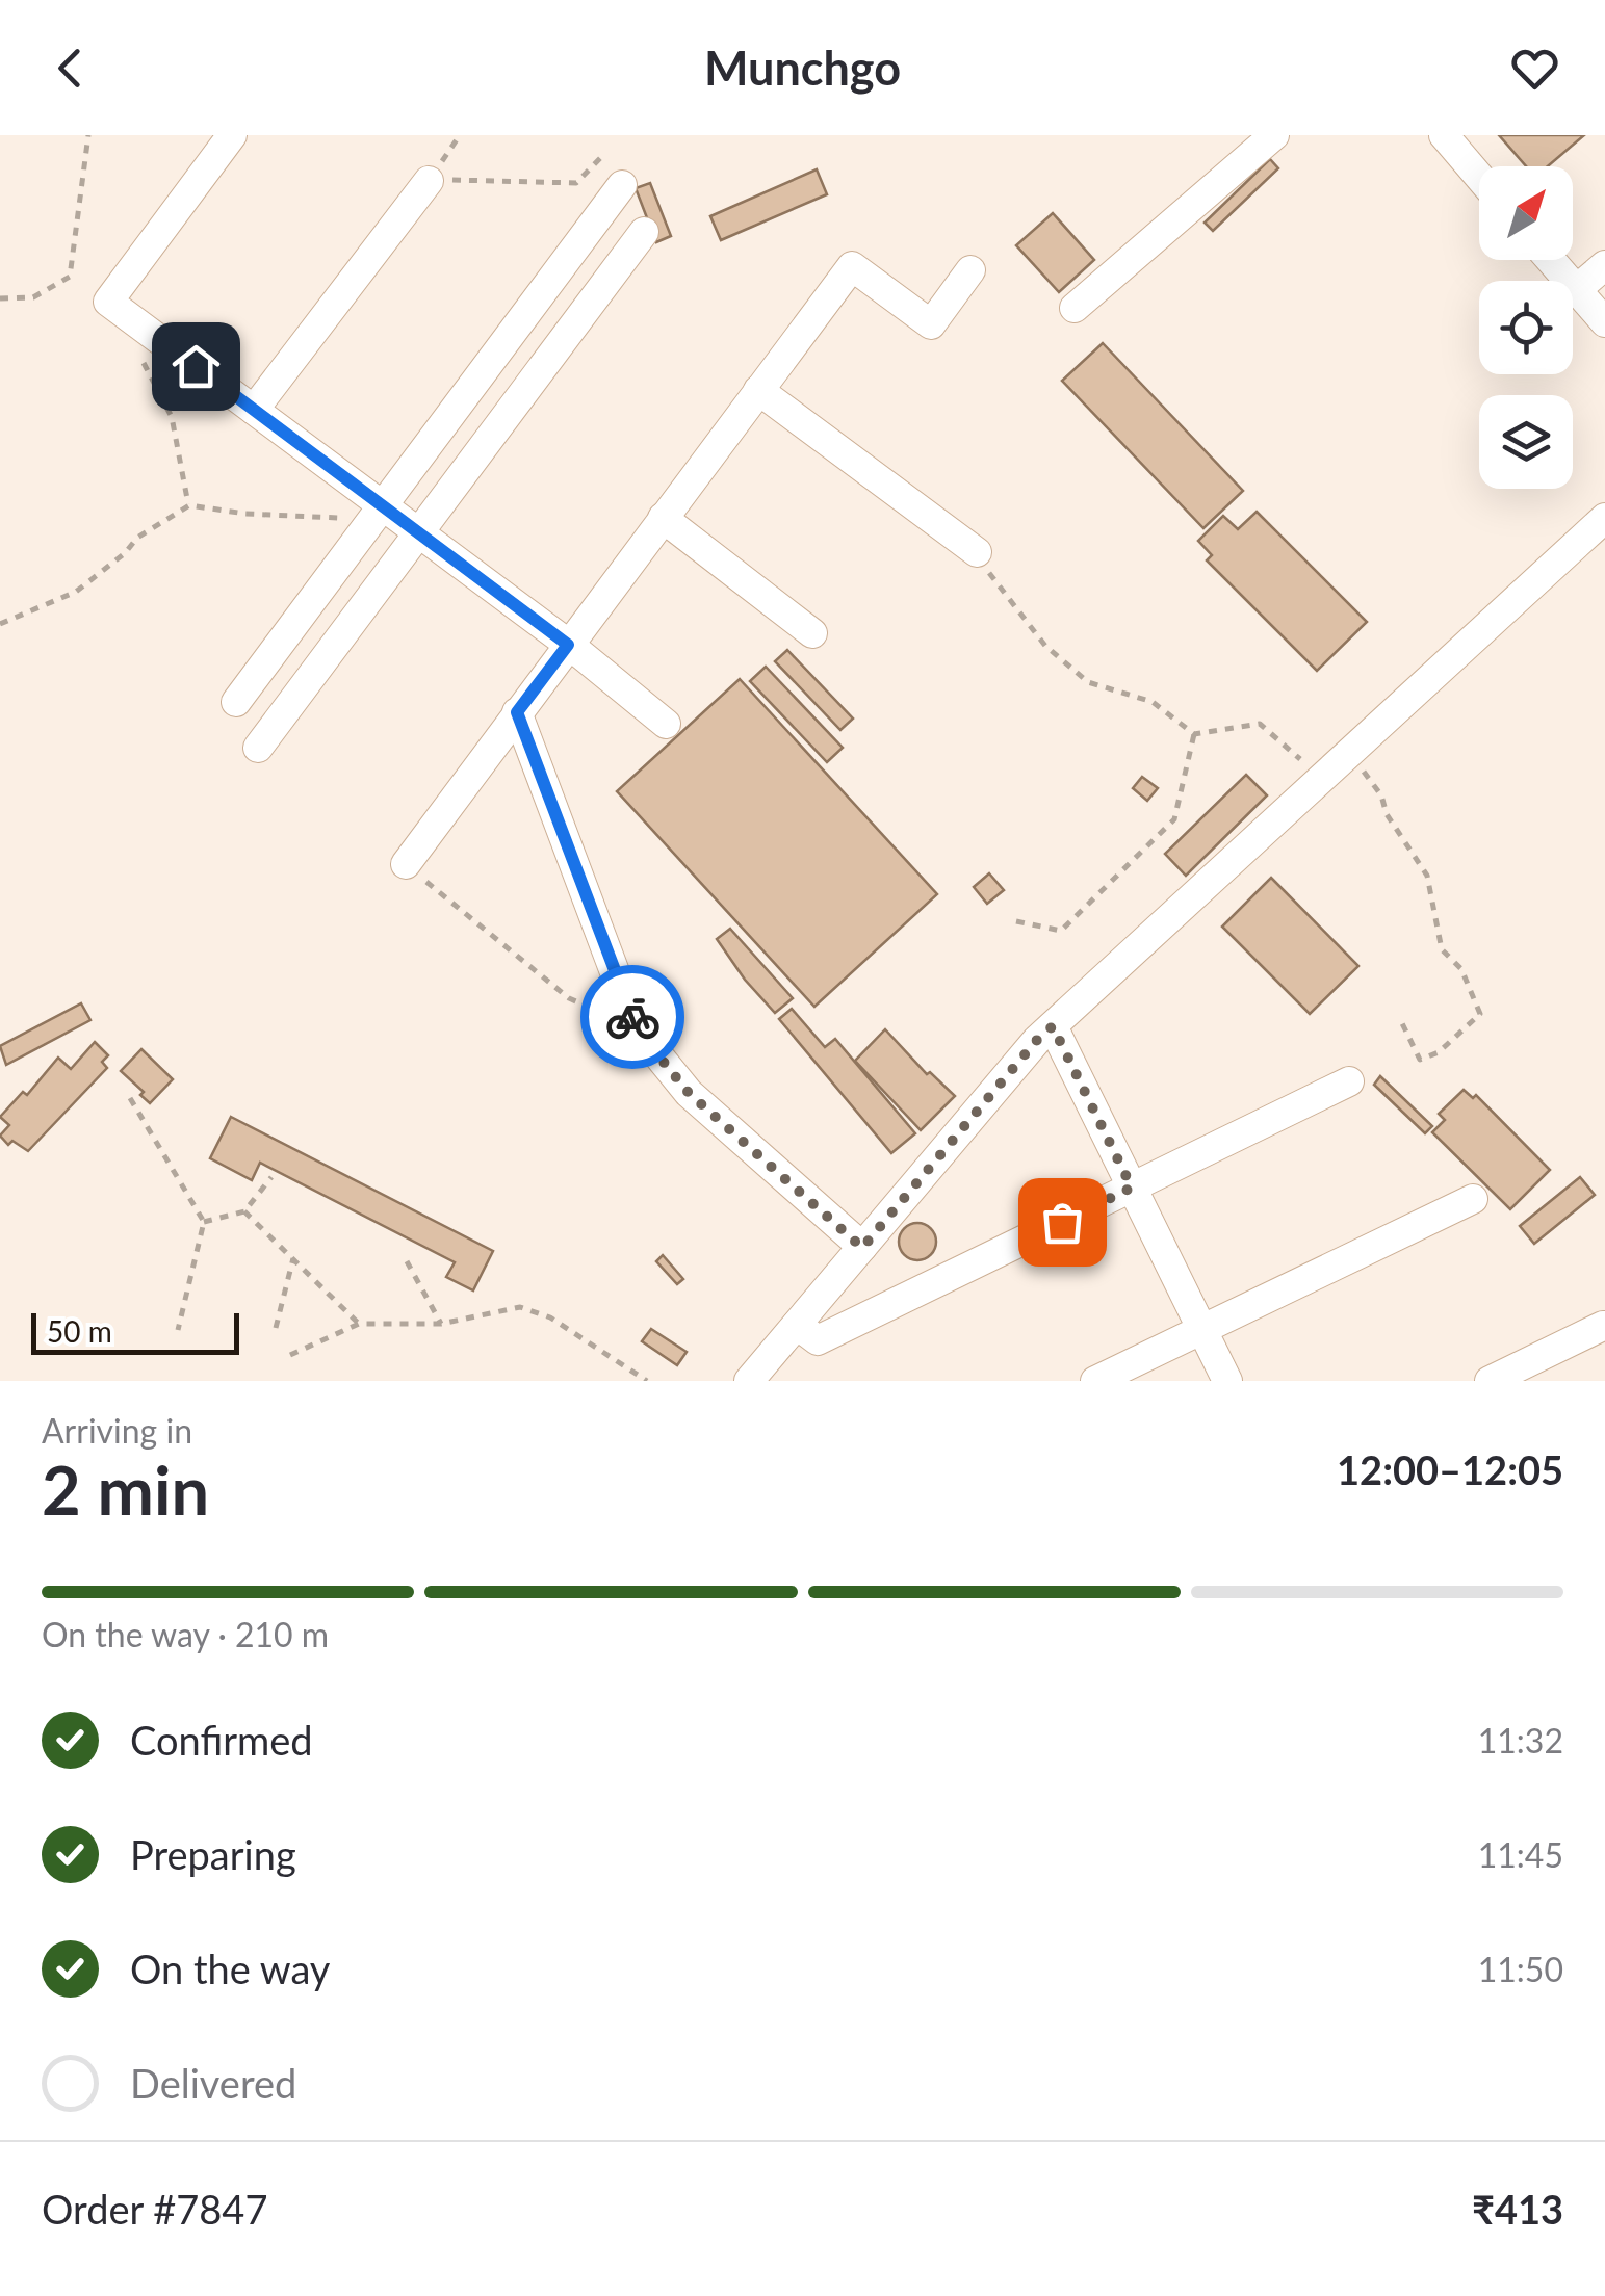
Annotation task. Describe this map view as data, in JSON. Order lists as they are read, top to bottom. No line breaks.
{"scale_bar":"50 m","north":"top right","page":{"header":"Munchgo","scale":"50 m","heading":["2 min","Arriving in","12:00–12:05"],"panel":["Order #7847","₹413"],"bar":"On the way · 210 m","list":[["Confirmed","11:32"],["Preparing","11:45"],["On the way","11:50"],"Delivered"]}}
